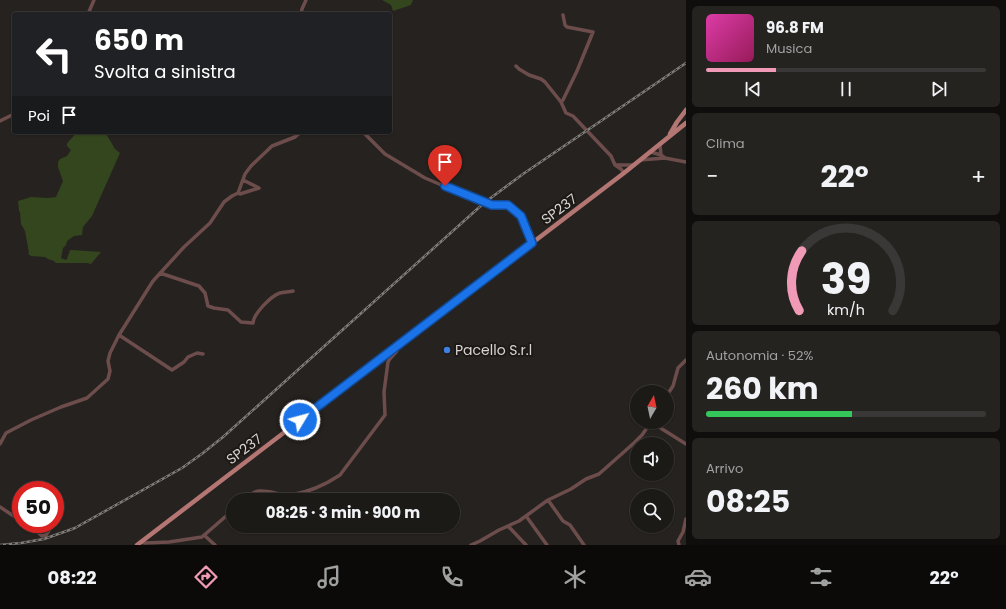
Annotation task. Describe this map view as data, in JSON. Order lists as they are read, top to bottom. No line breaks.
{"streets":{"main road":["SP237"]},"places":["Pacello S.r.l"],"north":"top","page":{"turn":["650 m","Svolta a sinistra"],"song":["96.8 FM","Musica"],"then":"Poi","tile":["Clima",["Autonomia · 52%","260 km"],["Arrivo","08:25"]],"heat":["−","22°","+"],"limit":"50","trip":"08:25 · 3 min · 900 m","tabs":["08:22","22°"],"gauge":["39","km/h"]}}
